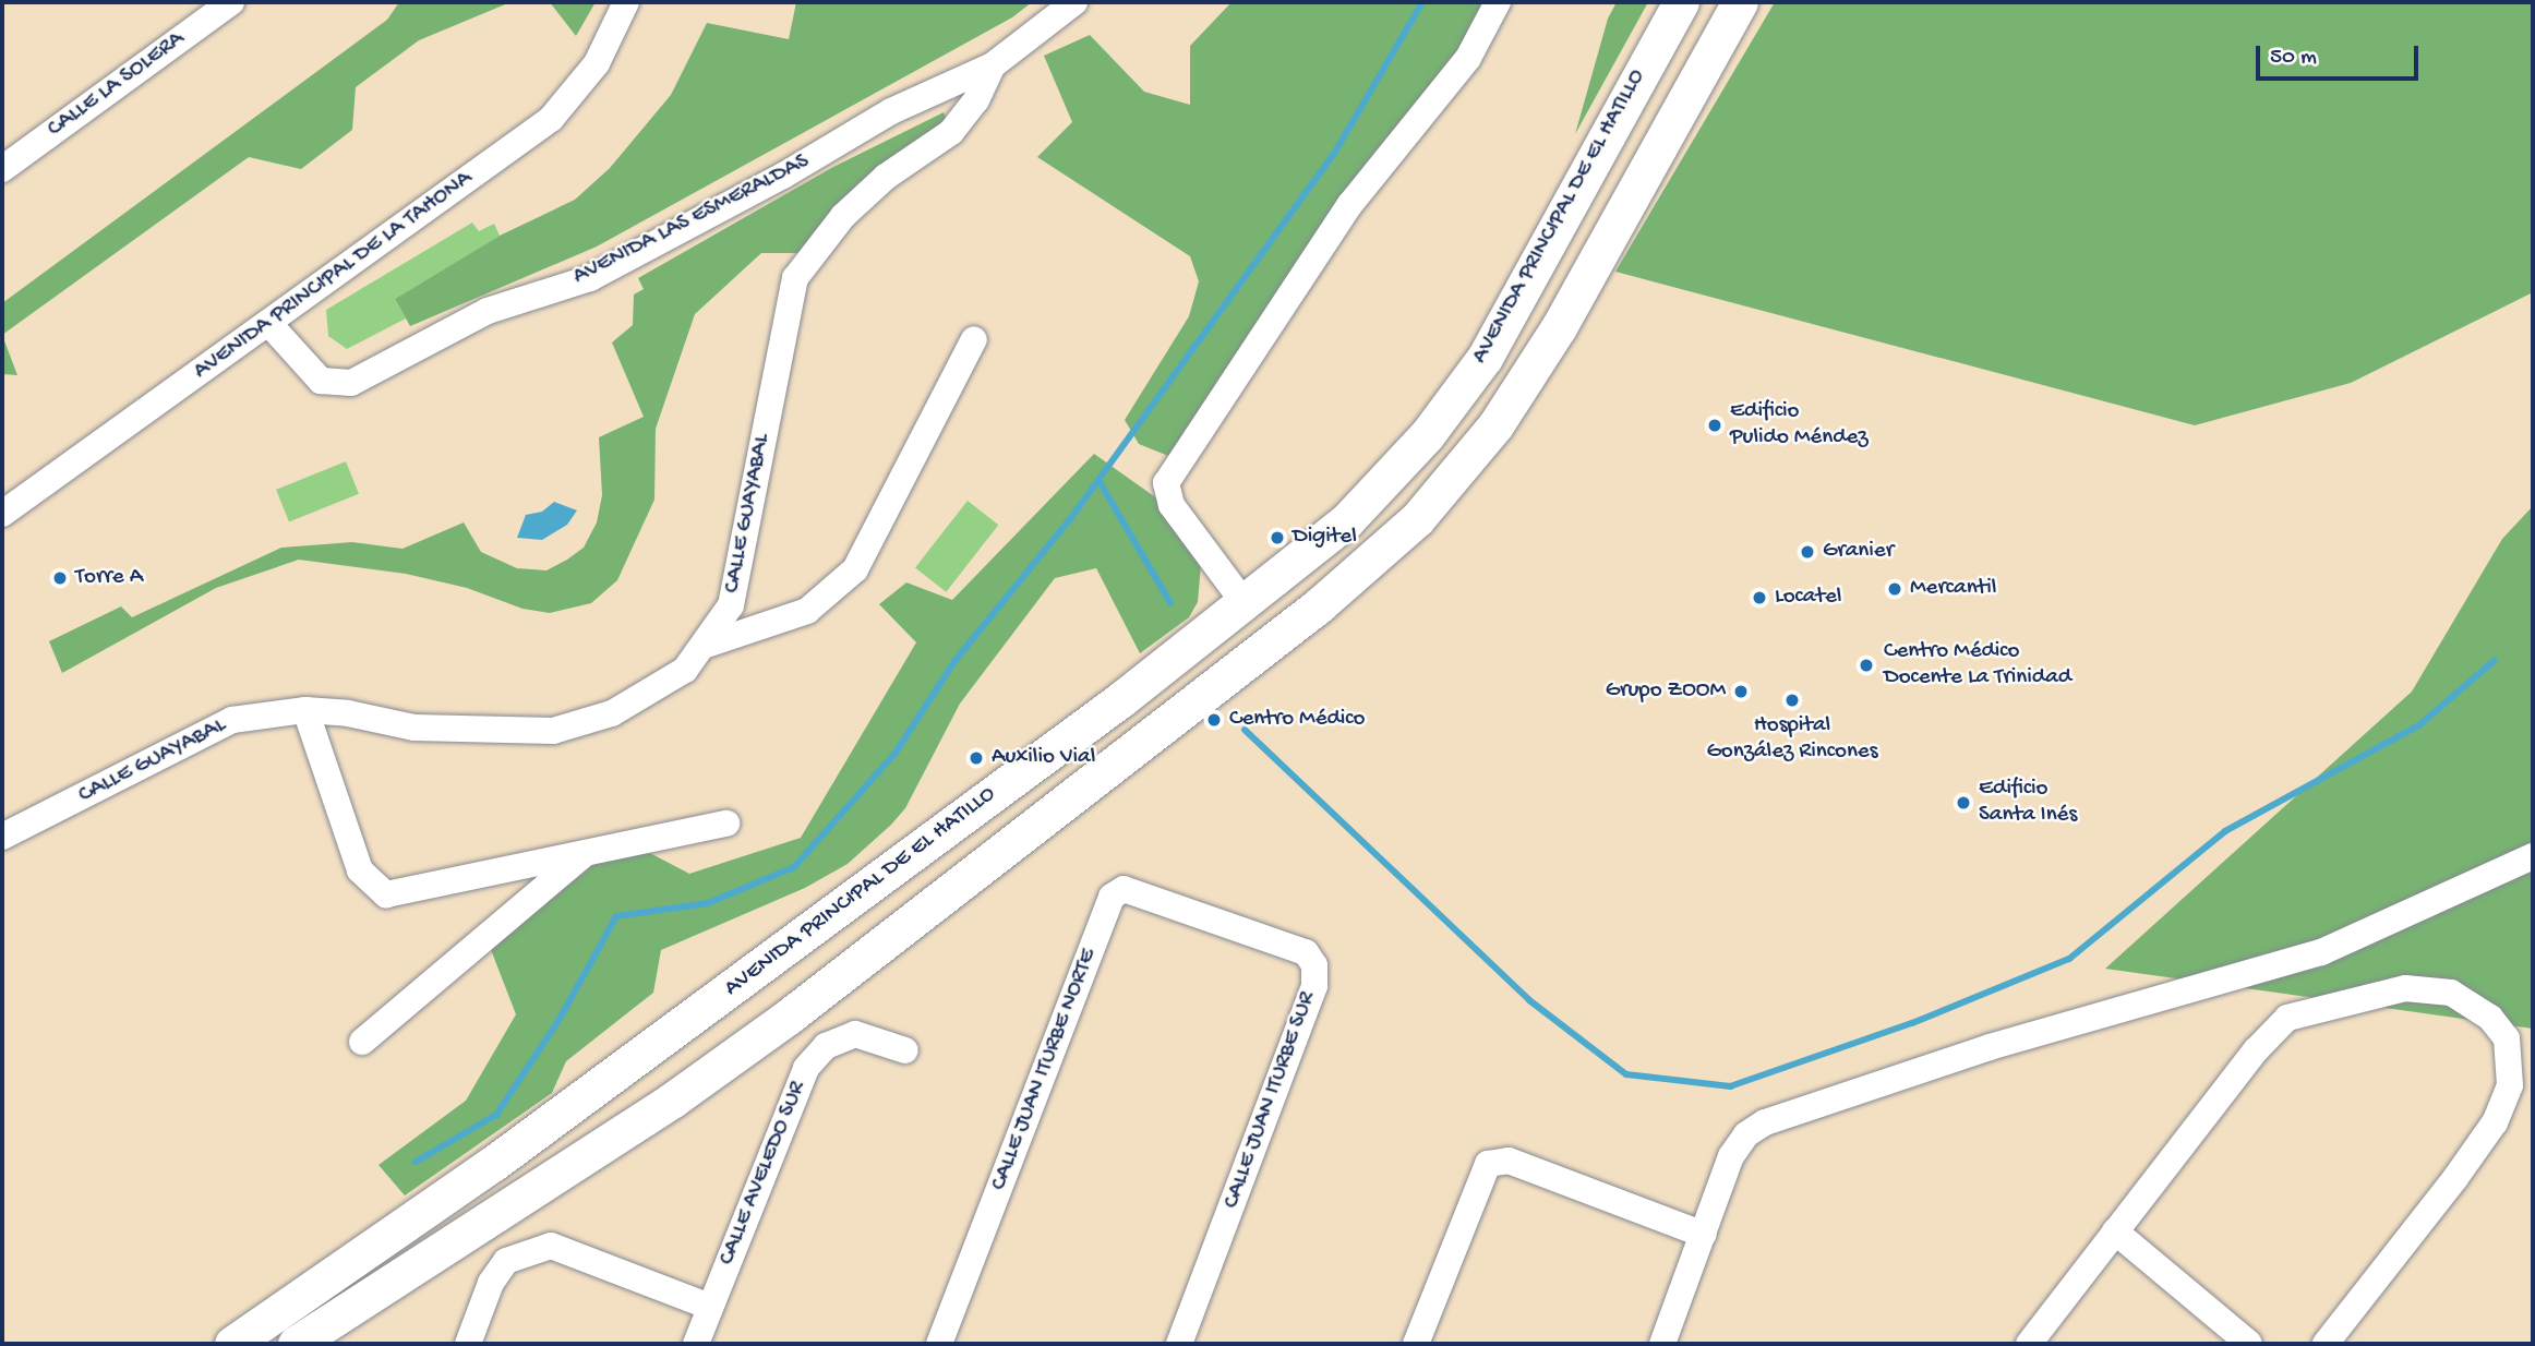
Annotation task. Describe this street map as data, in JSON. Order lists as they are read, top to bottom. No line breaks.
{"streets":{"main road":["AVENIDA PRINCIPAL DE EL HATILLO"],"street":["CALLE LA SOLERA","AVENIDA LAS ESMERALDAS","AVENIDA PRINCIPAL DE LA TAHONA","CALLE GUAYABAL","CALLE JUAN ITURBE NORTE","CALLE JUAN ITURBE SUR","CALLE AVELEDO SUR"]},"crossings":[["AVENIDA LAS ESMERALDAS","AVENIDA PRINCIPAL DE LA TAHONA"],["AVENIDA LAS ESMERALDAS","CALLE GUAYABAL"],["CALLE JUAN ITURBE NORTE","CALLE JUAN ITURBE SUR"]],"places":["Edificio Pulido Méndez","Digitel","Granier","Torre A","Mercantil","Locatel","Centro Médico Docente La Trinidad","Grupo ZOOM","Hospital González Rincones","Centro Médico","Auxilio Vial","Edificio Santa Inés"],"scale_bar":"50 m"}
